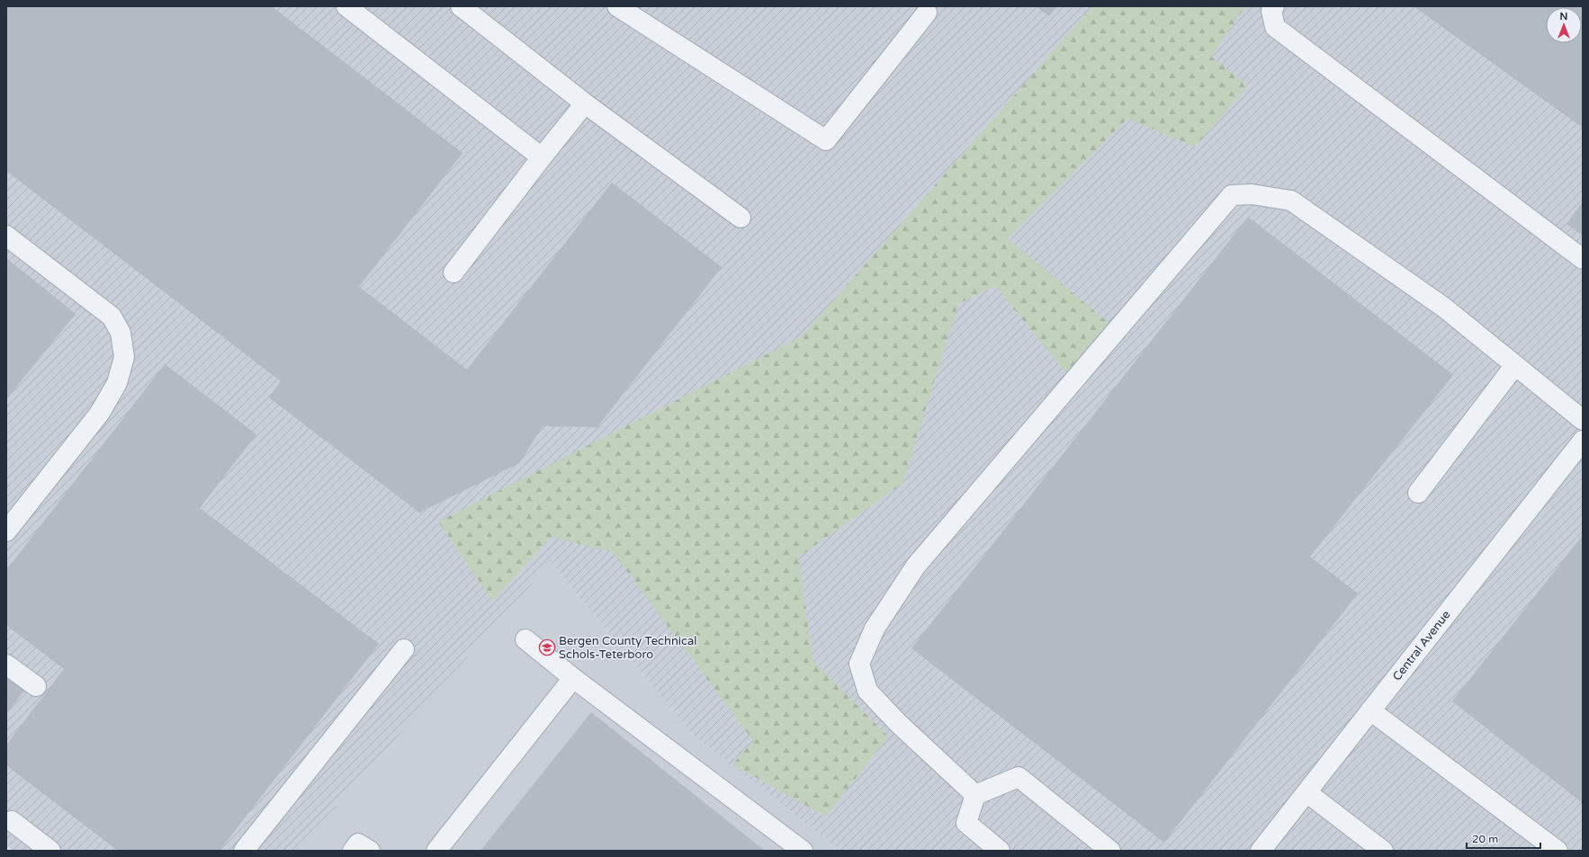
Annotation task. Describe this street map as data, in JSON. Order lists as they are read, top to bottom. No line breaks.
{"streets":{"street":["Central Avenue"]},"places":{"school or university":["Bergen County Technical Schols-Teterboro"]},"scale_bar":"20 m","north":"top"}
